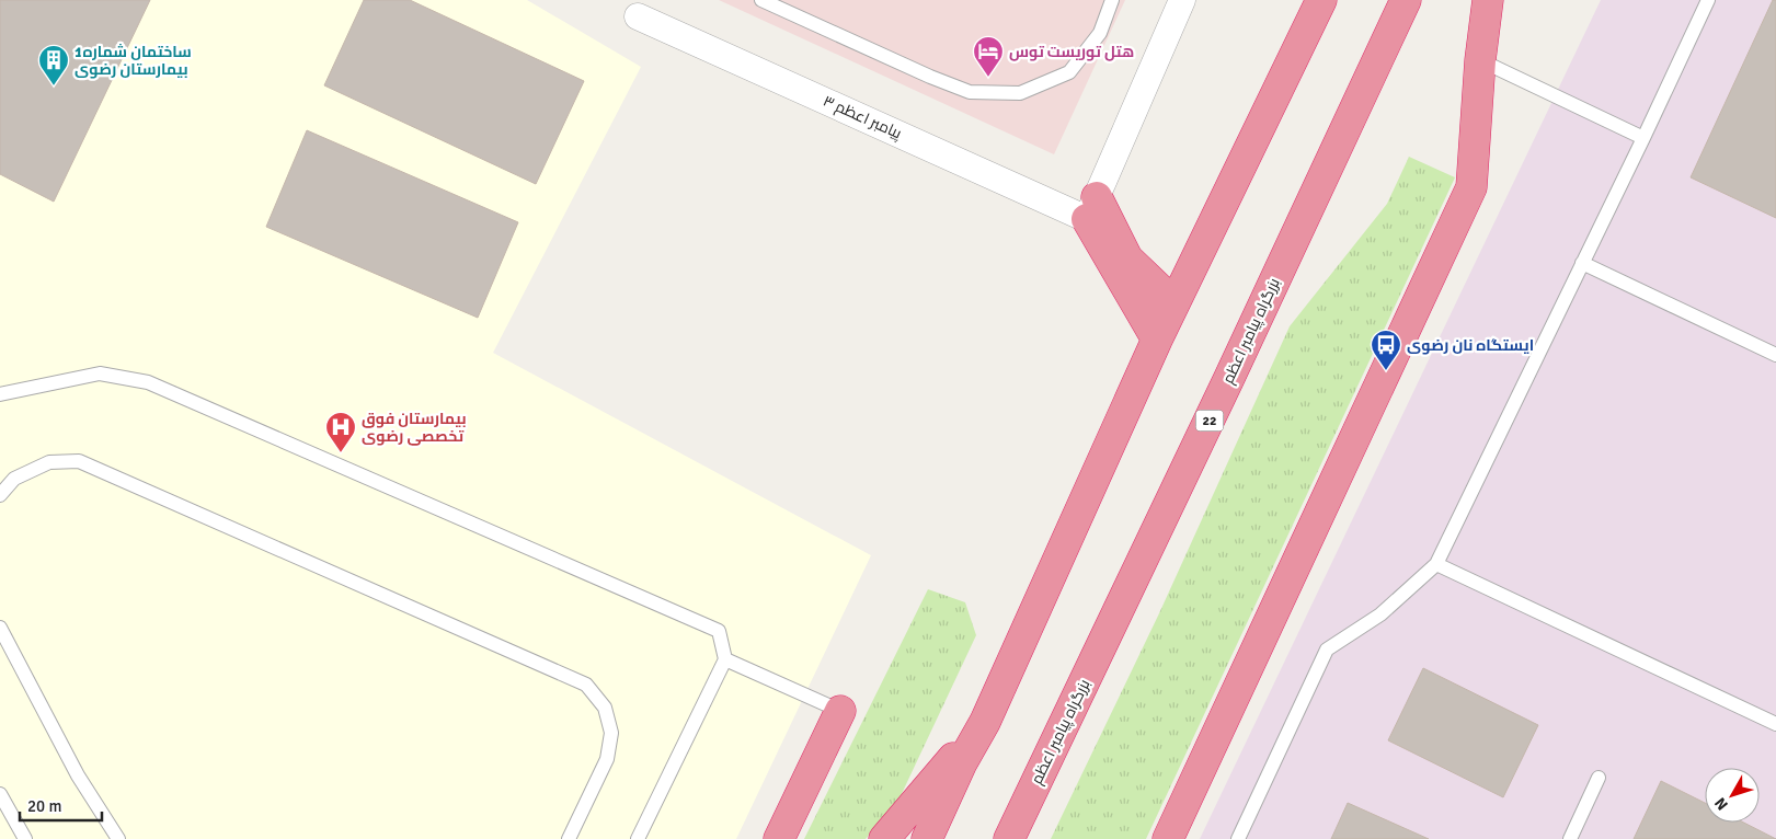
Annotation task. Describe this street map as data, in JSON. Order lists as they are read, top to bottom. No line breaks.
{"streets":{"highway":["بزرگراه پیامبر اعظم","22"],"street":["پیامبر اعظم ۳"]},"places":{"hotel":["هتل توریست توس"],"building":["ساختمان شماره1 بیمارستان رضوی"],"bus stop":["ایستگاه نان رضوی"],"hospital":["بیمارستان فوق تخصصی رضوی"]},"scale_bar":"20 m","north":"bottom left"}
